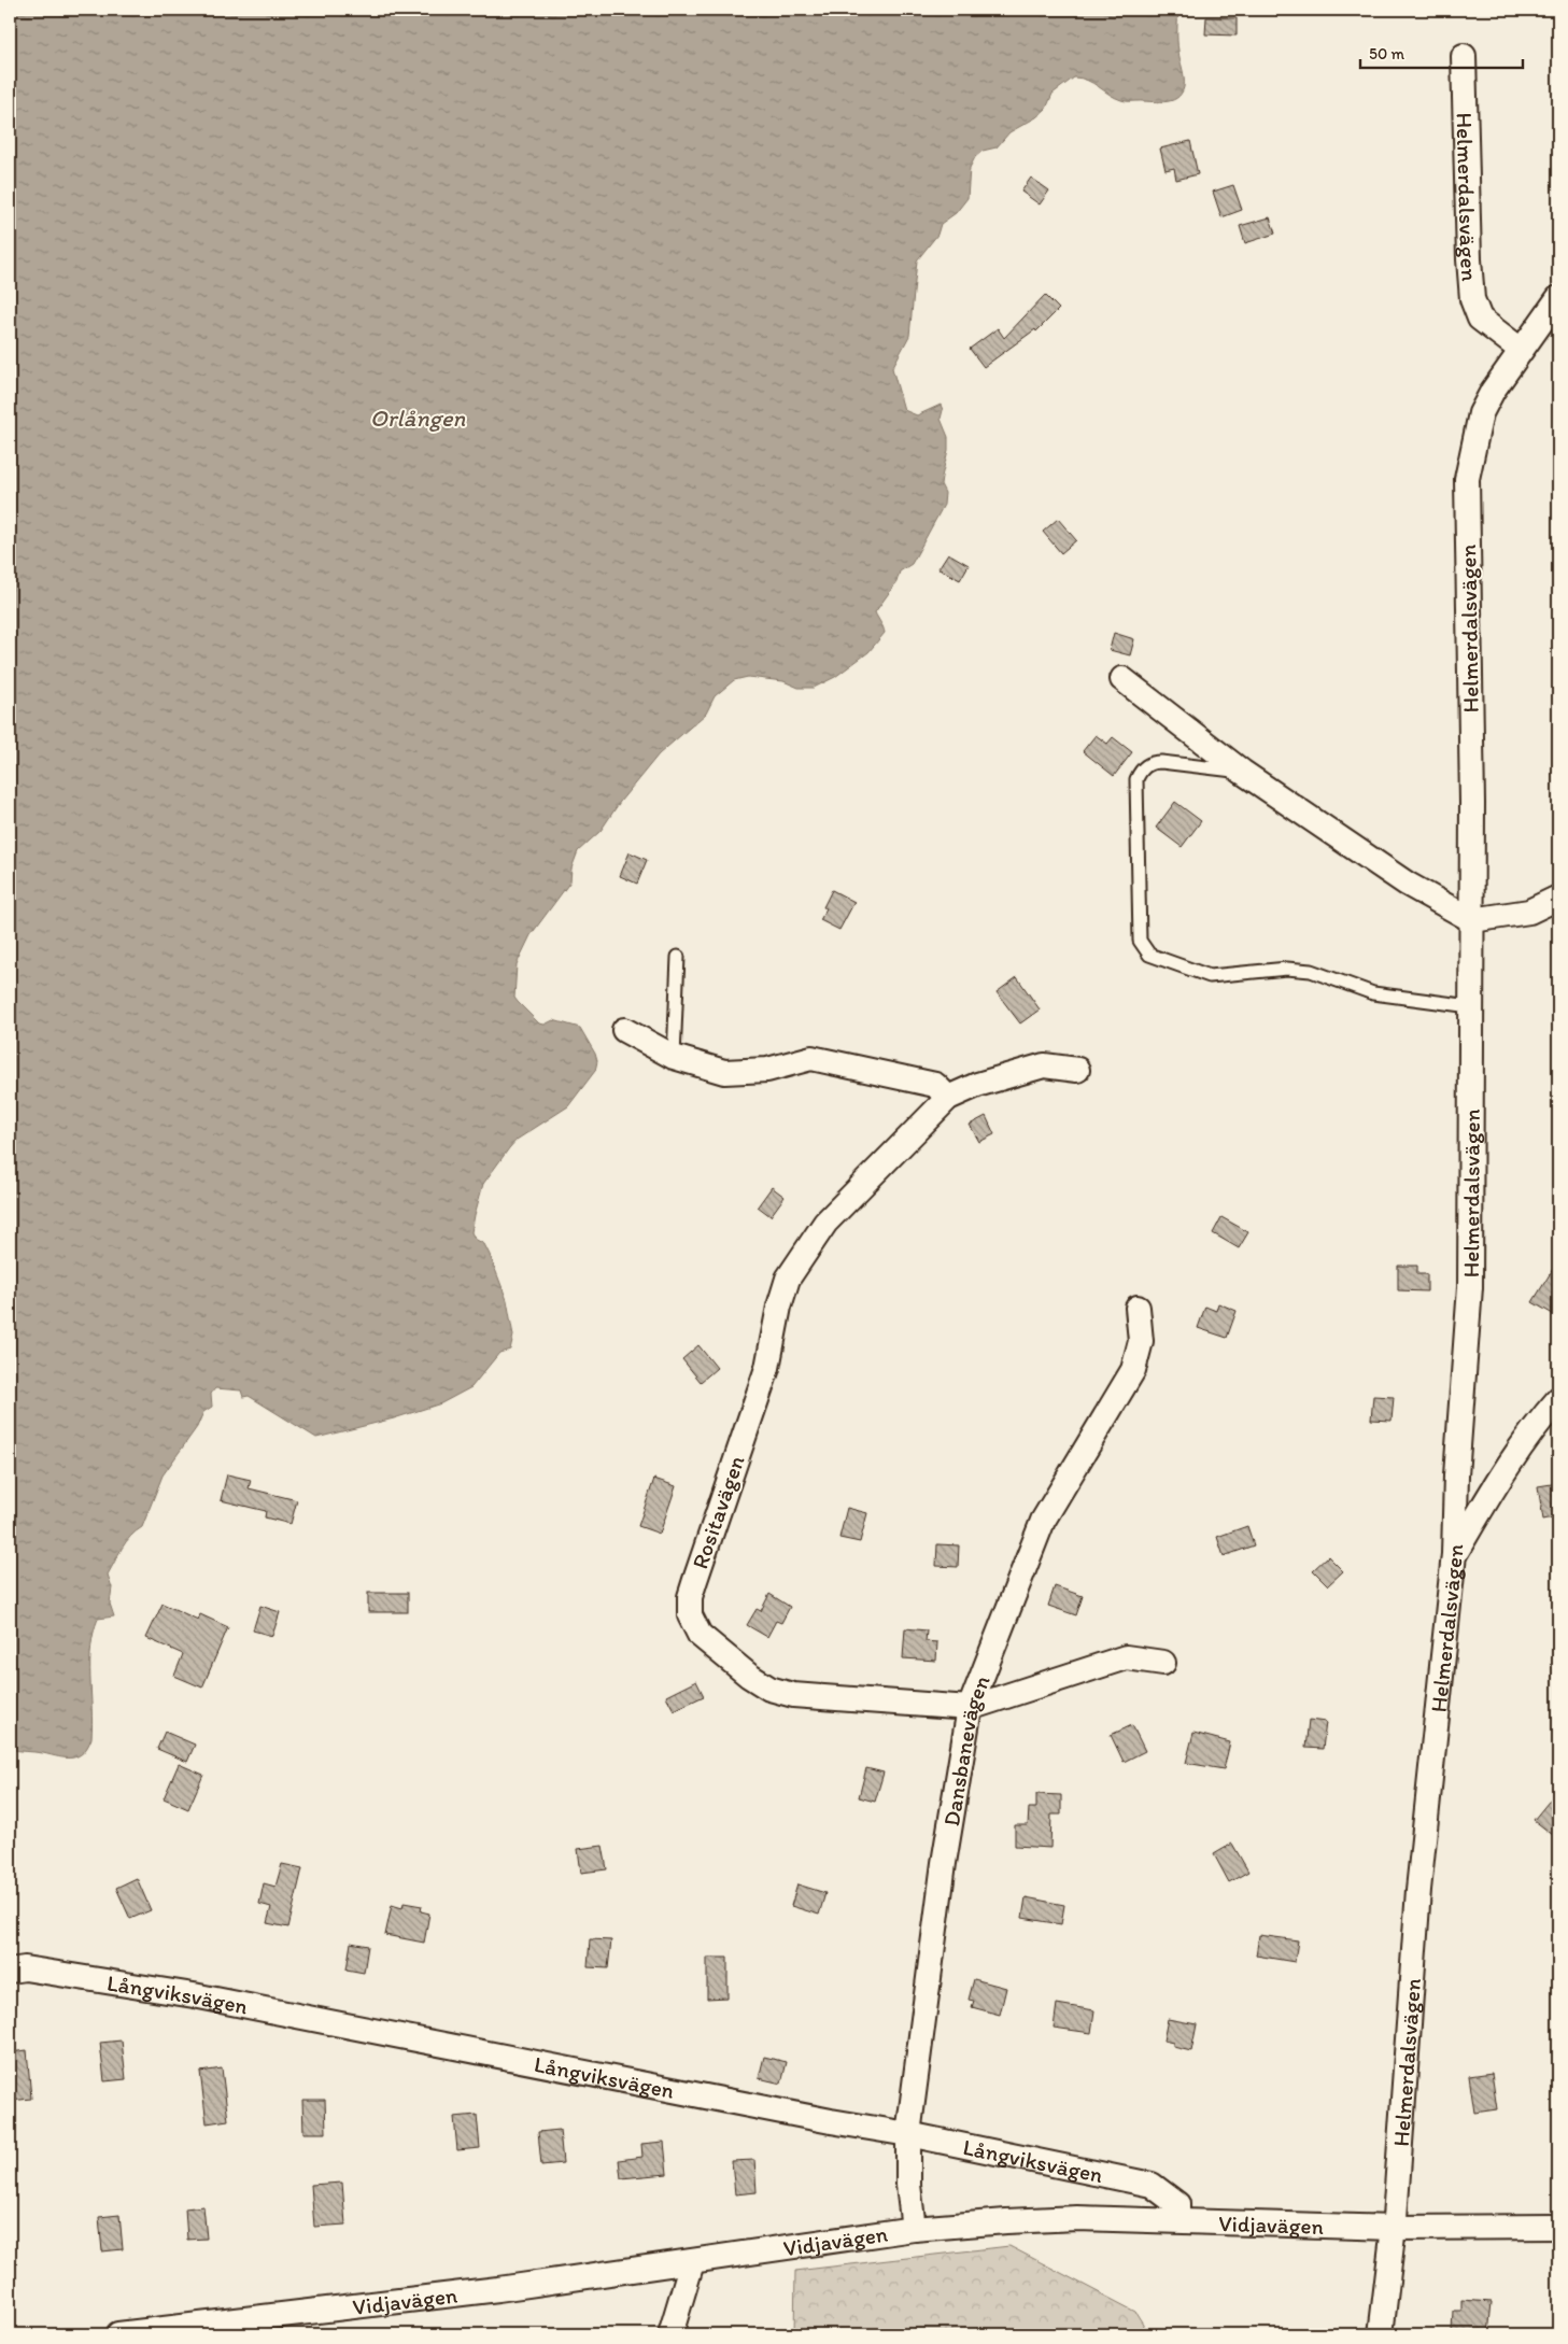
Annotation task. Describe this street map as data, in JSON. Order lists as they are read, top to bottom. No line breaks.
{"streets":{"street":["Helmerdalsvägen","Rositavägen","Dansbanevägen","Långviksvägen","Vidjavägen"]},"crossings":[["Helmerdalsvägen","Vidjavägen"],["Rositavägen","Dansbanevägen"],["Dansbanevägen","Långviksvägen"],["Dansbanevägen","Vidjavägen"],["Långviksvägen","Vidjavägen"]],"water":["Orlången"],"scale_bar":"50 m"}
